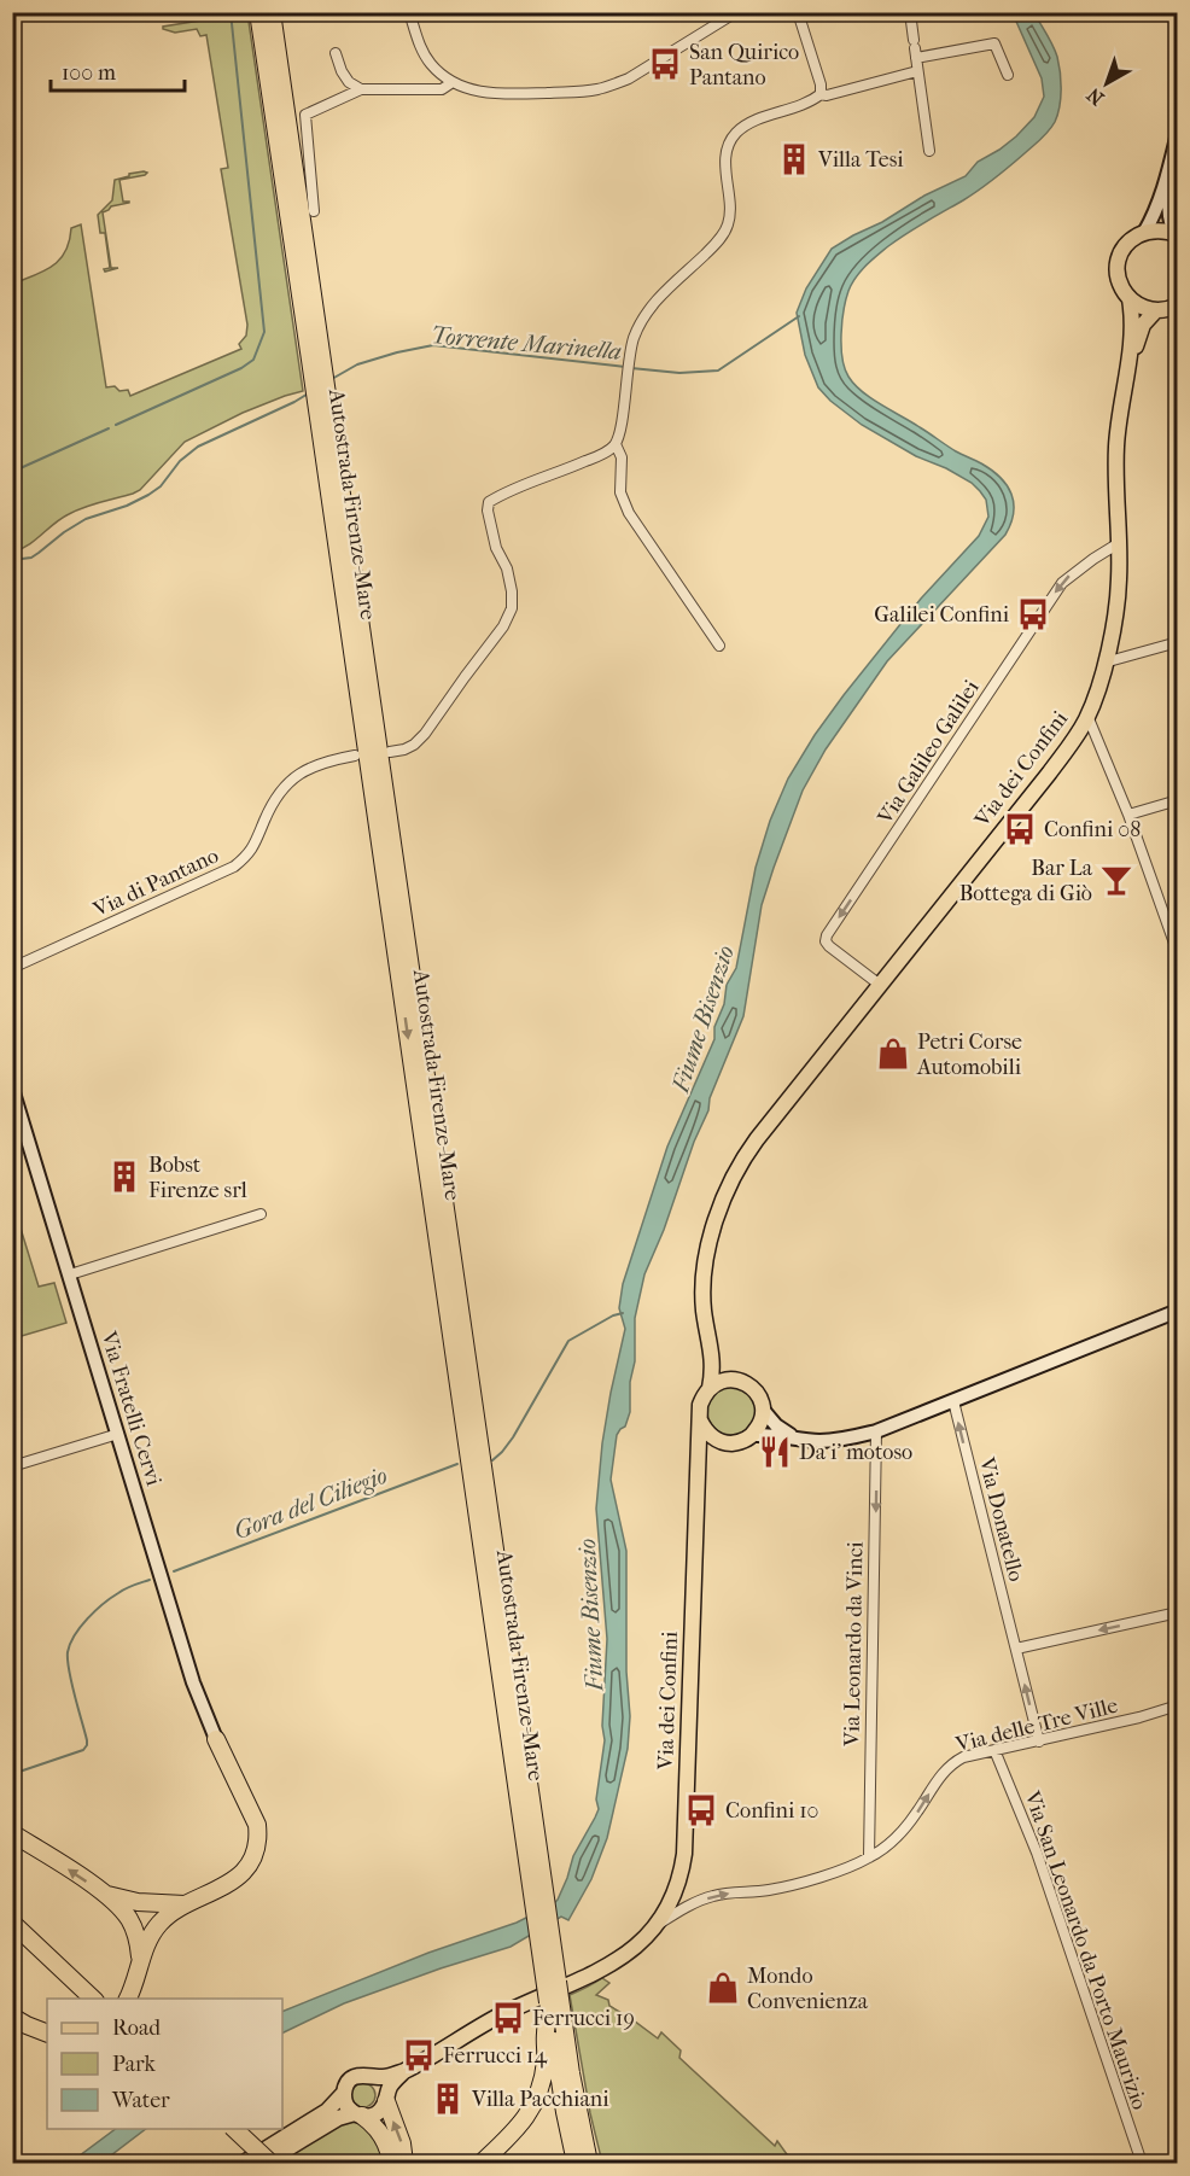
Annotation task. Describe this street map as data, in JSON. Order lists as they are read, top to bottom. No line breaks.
{"streets":{"highway":["Autostrada Firenze-Mare"],"main road":["Via dei Confini"],"street":["Via Galileo Galilei","Via di Pantano","Via Fratelli Cervi","Via Donatello","Via Leonardo da Vinci","Via delle Tre Ville","Via San Leonardo da Porto Maurizio"]},"crossings":[["Via Galileo Galilei","Via dei Confini"],["Via dei Confini","Via delle Tre Ville"],["Via Donatello","Via delle Tre Ville"],["Via Leonardo da Vinci","Via delle Tre Ville"],["Via delle Tre Ville","Via San Leonardo da Porto Maurizio"]],"one_way":["Via Galileo Galilei","Via Donatello","Via Leonardo da Vinci","Via delle Tre Ville"],"water":["Torrente Marinella","Fiume Bisenzio","Gora del Ciliegio"],"places":{"bus stop":["San Quirico Pantano","Galilei Confini","Confini 08","Confini 10","Ferrucci 19","Ferrucci 14"],"building":["Villa Tesi","Bobst Firenze srl","Villa Pacchiani"],"bar":["Bar La Bottega di Giò"],"shop":["Petri Corse Automobili","Mondo Convenienza"],"restaurant":["Da i' motoso"]},"legend":["Road","Park","Water"],"scale_bar":"100 m","north":"bottom left"}
